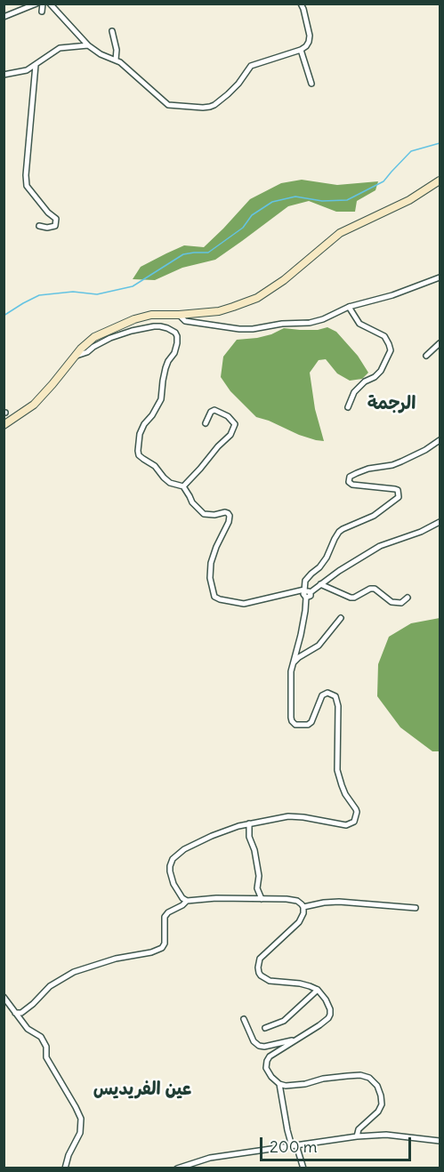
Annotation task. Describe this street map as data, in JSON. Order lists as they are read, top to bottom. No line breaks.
{"districts":["الرجمة","عين الفريديس"],"scale_bar":"200 m"}
